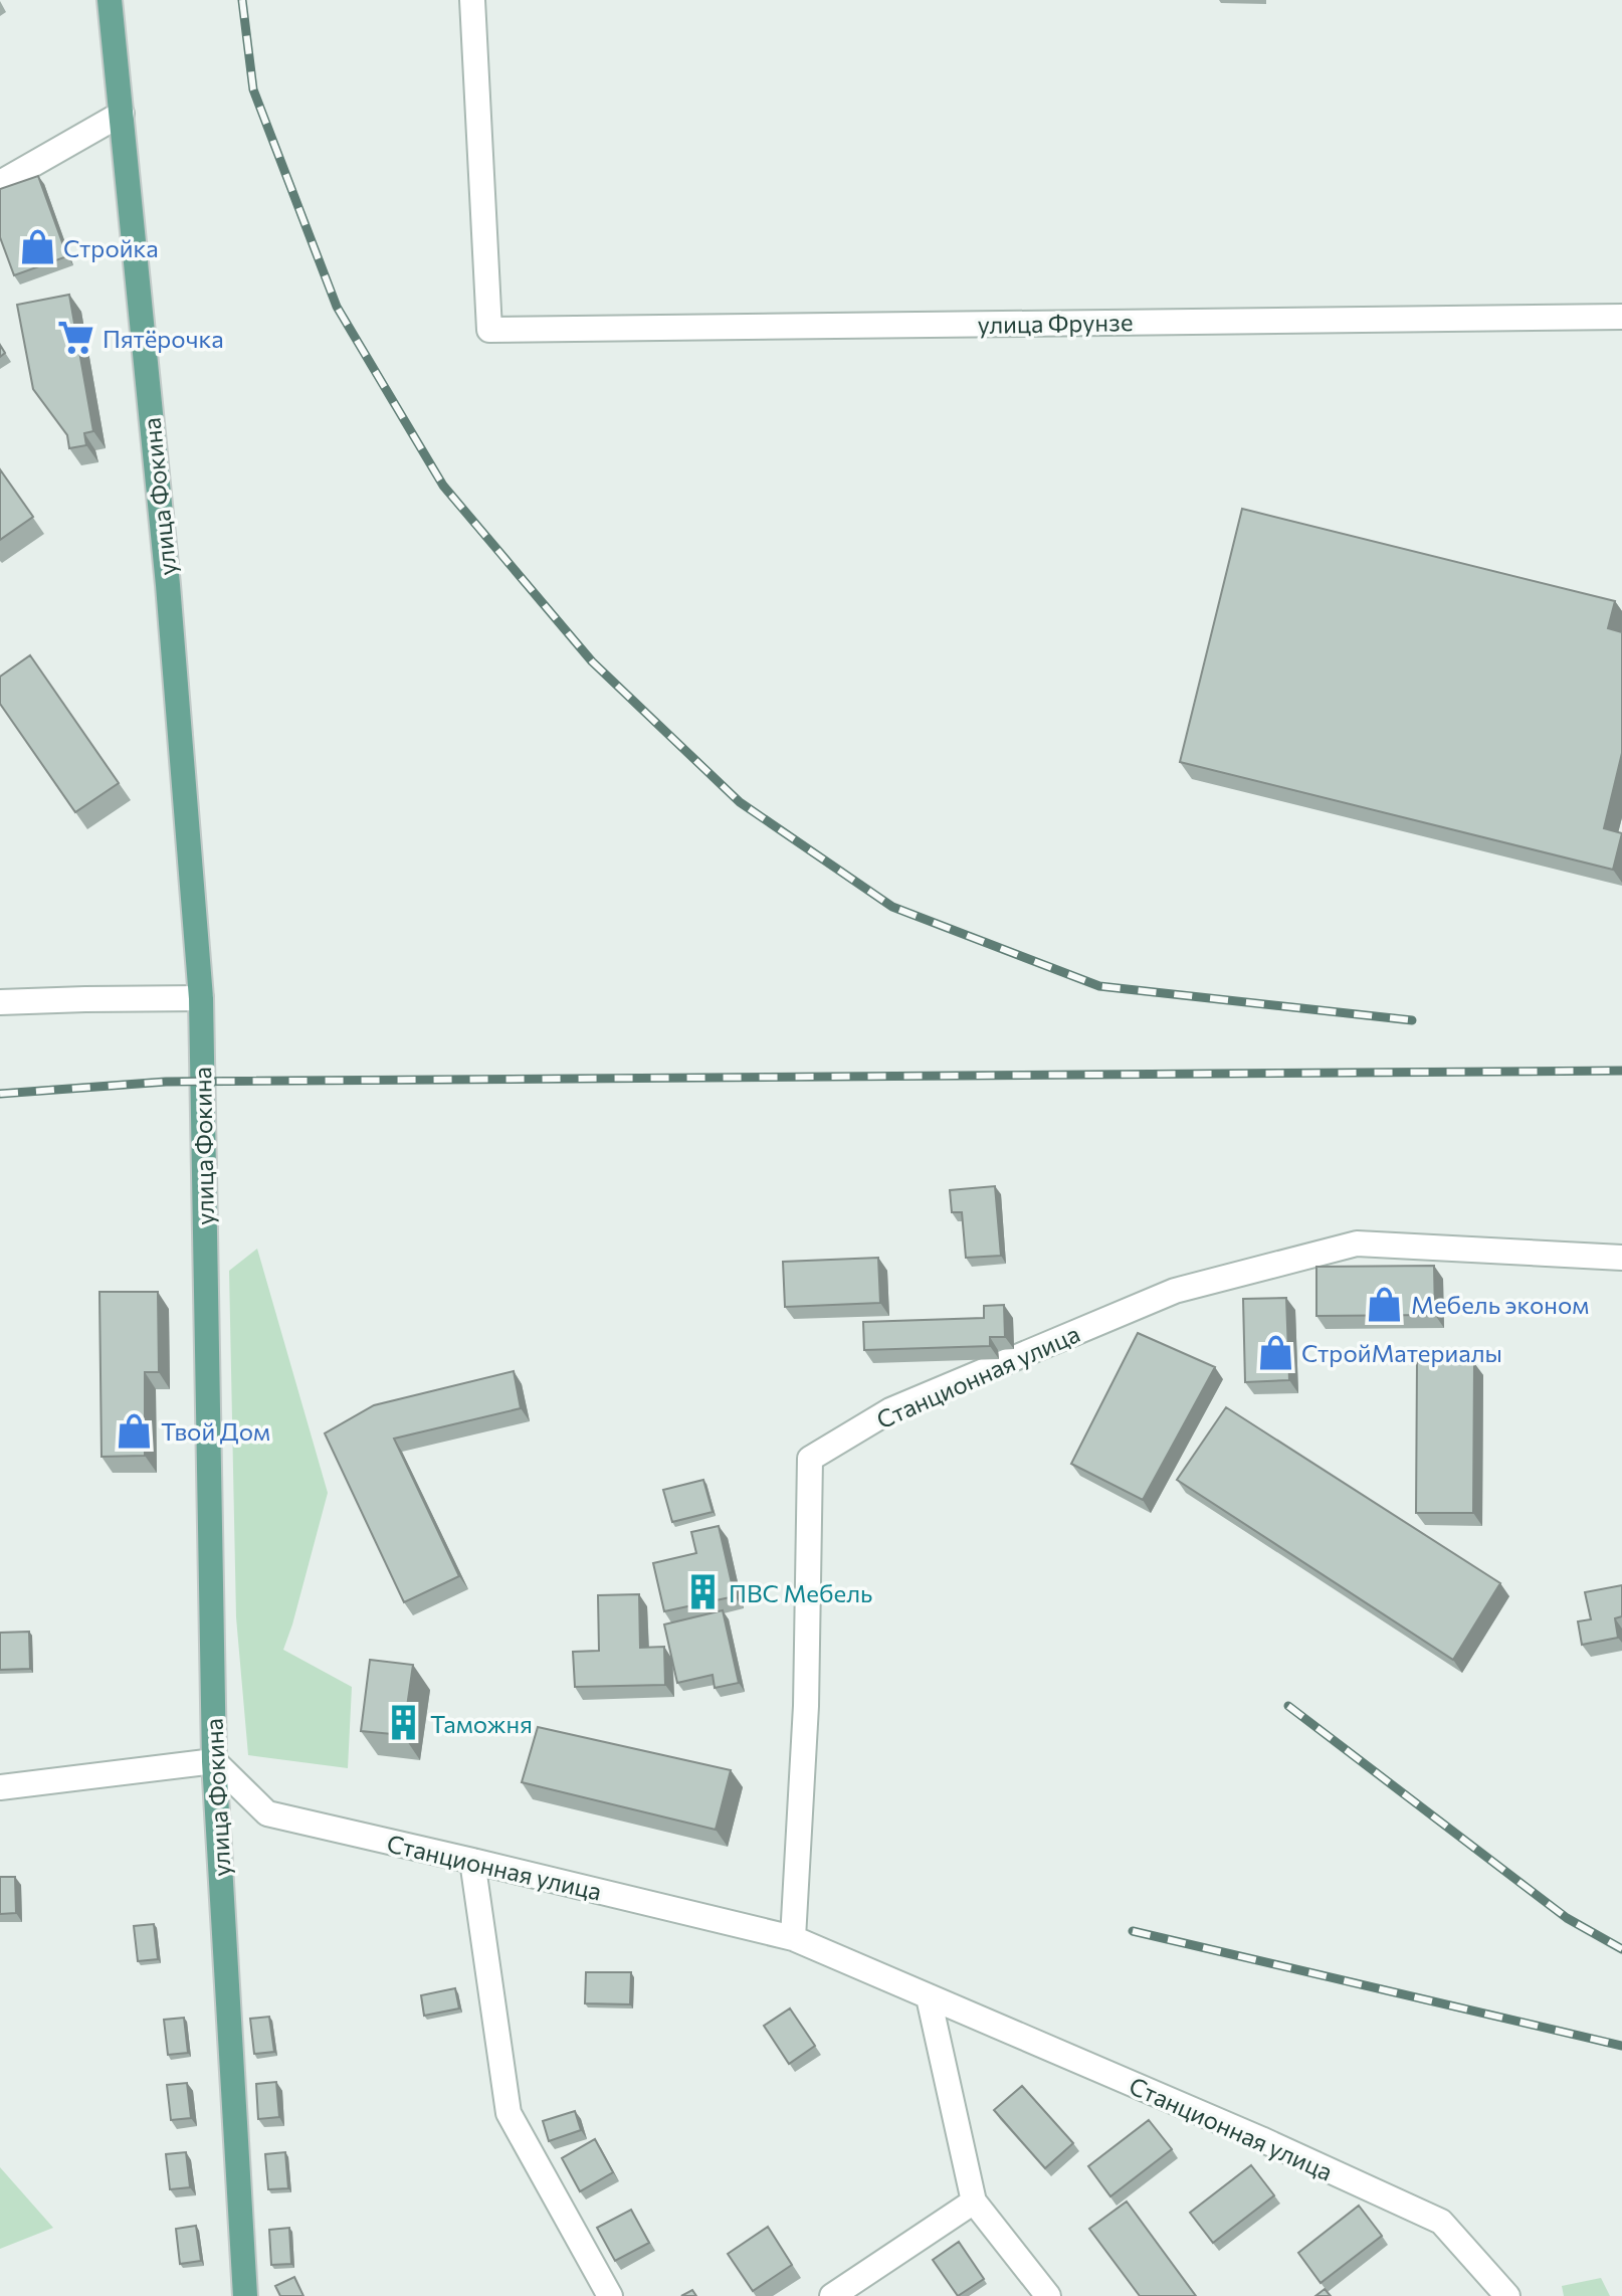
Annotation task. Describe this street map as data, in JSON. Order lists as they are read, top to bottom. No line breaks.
{"streets":{"main road":["улица Фокина"],"street":["улица Фрунзе","Станционная улица"]},"crossings":[["улица Фокина","Станционная улица"]],"places":{"shop":["Стройка","Мебель эконом","СтройМатериалы","Твой Дом"],"supermarket":["Пятёрочка"],"building":["ПВС Мебель","Таможня"]}}
